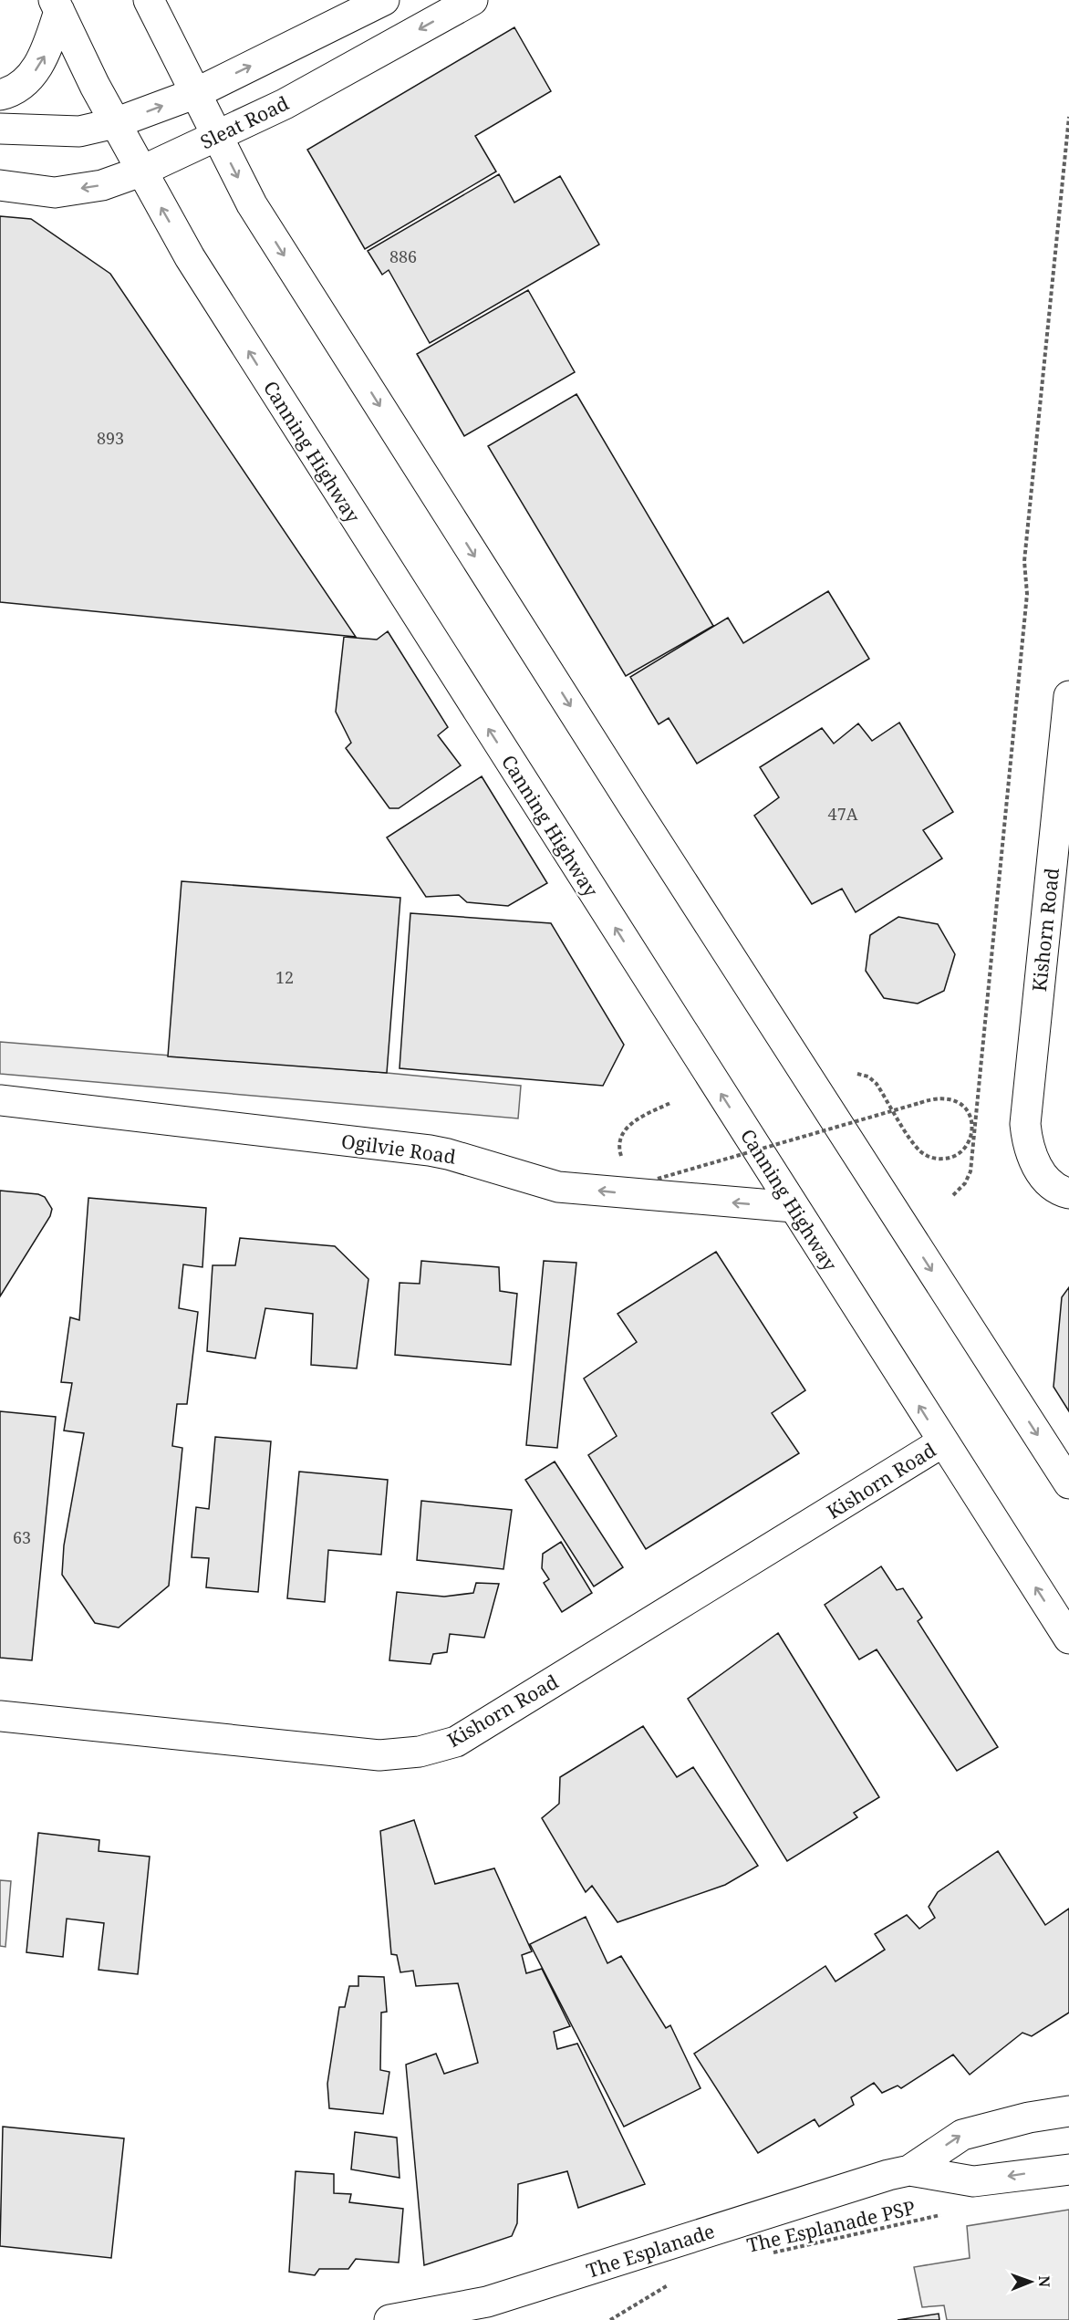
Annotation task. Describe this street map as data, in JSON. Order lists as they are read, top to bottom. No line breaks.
{"streets":{"main road":["Sleat Road","Canning Highway","Kishorn Road","Ogilvie Road","The Esplanade"],"path":["The Esplanade PSP"]},"crossings":[["Sleat Road","Canning Highway"],["Canning Highway","Kishorn Road"],["Canning Highway","Ogilvie Road"]],"one_way":["Ogilvie Road"],"house_numbers":["886","893","47A","12","63"],"north":"right"}
